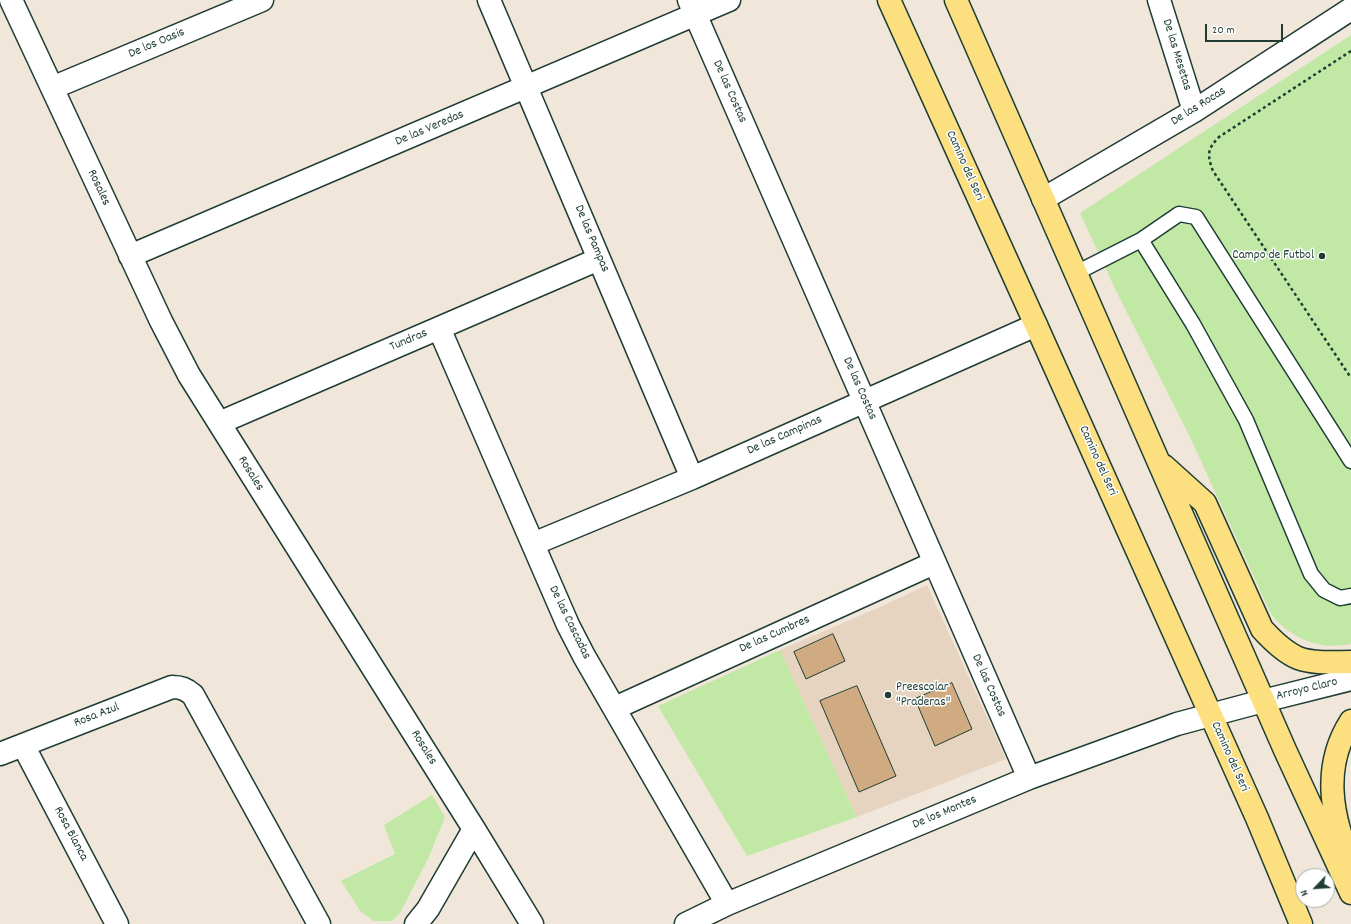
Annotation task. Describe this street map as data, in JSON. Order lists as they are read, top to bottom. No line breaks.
{"streets":{"main road":["Camino del Seri"],"street":["De los Oasis","De las Mesetas","De las Costas","De las Rocas","De las Veredas","Rosales","De las Pampas","Tundras","De las Campinas","De las Cascadas","De las Cumbres","Arroyo Claro","Rosa Azul","De los Montes","Rosa Blanca"]},"crossings":[["De los Oasis","Rosales"],["De las Mesetas","De las Rocas"],["De las Costas","De las Veredas"],["De las Costas","De las Campinas"],["De las Costas","De las Cumbres"],["De las Costas","De los Montes"],["De las Veredas","Rosales"],["De las Veredas","De las Pampas"],["Camino del Seri","De las Campinas"],["Camino del Seri","Arroyo Claro"],["Camino del Seri","De los Montes"],["Rosales","Tundras"],["De las Pampas","Tundras"],["De las Pampas","De las Campinas"],["Tundras","De las Cascadas"],["De las Campinas","De las Cascadas"],["De las Cascadas","De las Cumbres"],["De las Cascadas","De los Montes"],["Arroyo Claro","De los Montes"],["Rosa Azul","Rosa Blanca"]],"places":["Campo de Futbol","Preescolar \"Praderas\""],"scale_bar":"20 m","north":"bottom left"}
